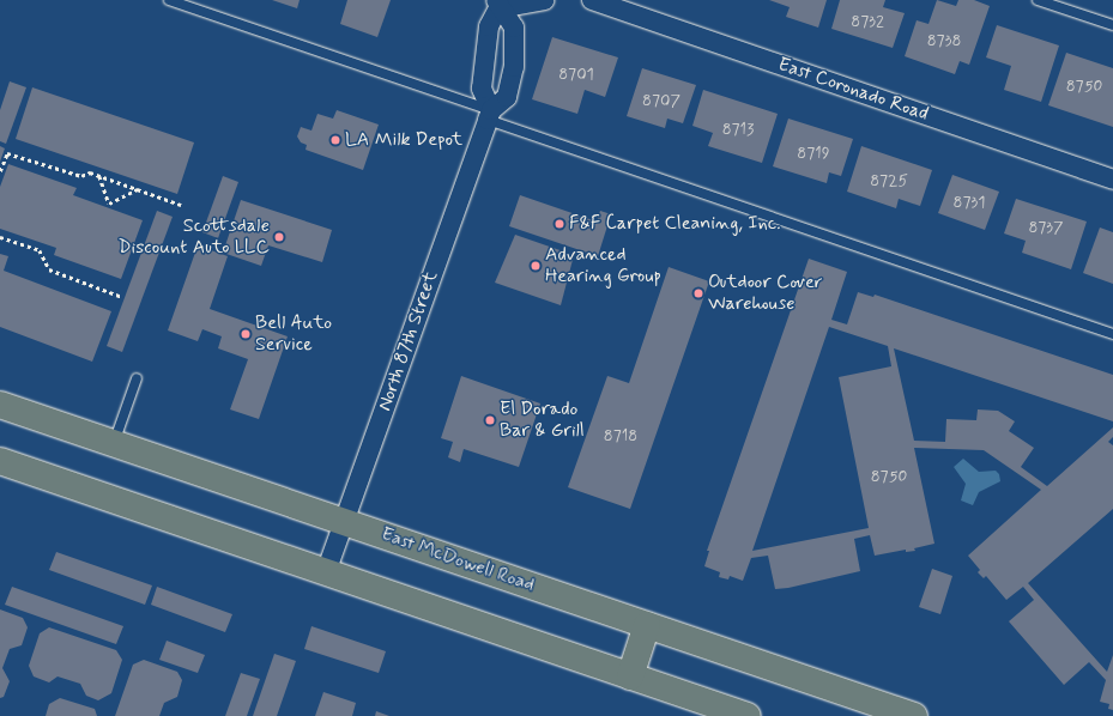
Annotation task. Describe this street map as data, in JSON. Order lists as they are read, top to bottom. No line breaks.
{"streets":{"main road":["East McDowell Road"],"street":["East Coronado Road","North 87th Street"]},"crossings":[["North 87th Street","East McDowell Road"]],"places":["LA Milk Depot","F&F Carpet Cleaning, Inc.","Scottsdale Discount Auto LLC","Advanced Hearing Group","Outdoor Cover Warehouse","Bell Auto Service","El Dorado Bar & Grill"],"house_numbers":["8732","8738","8701","8750","8707","8713","8719","8725","8731","8737","8718","8750"]}
